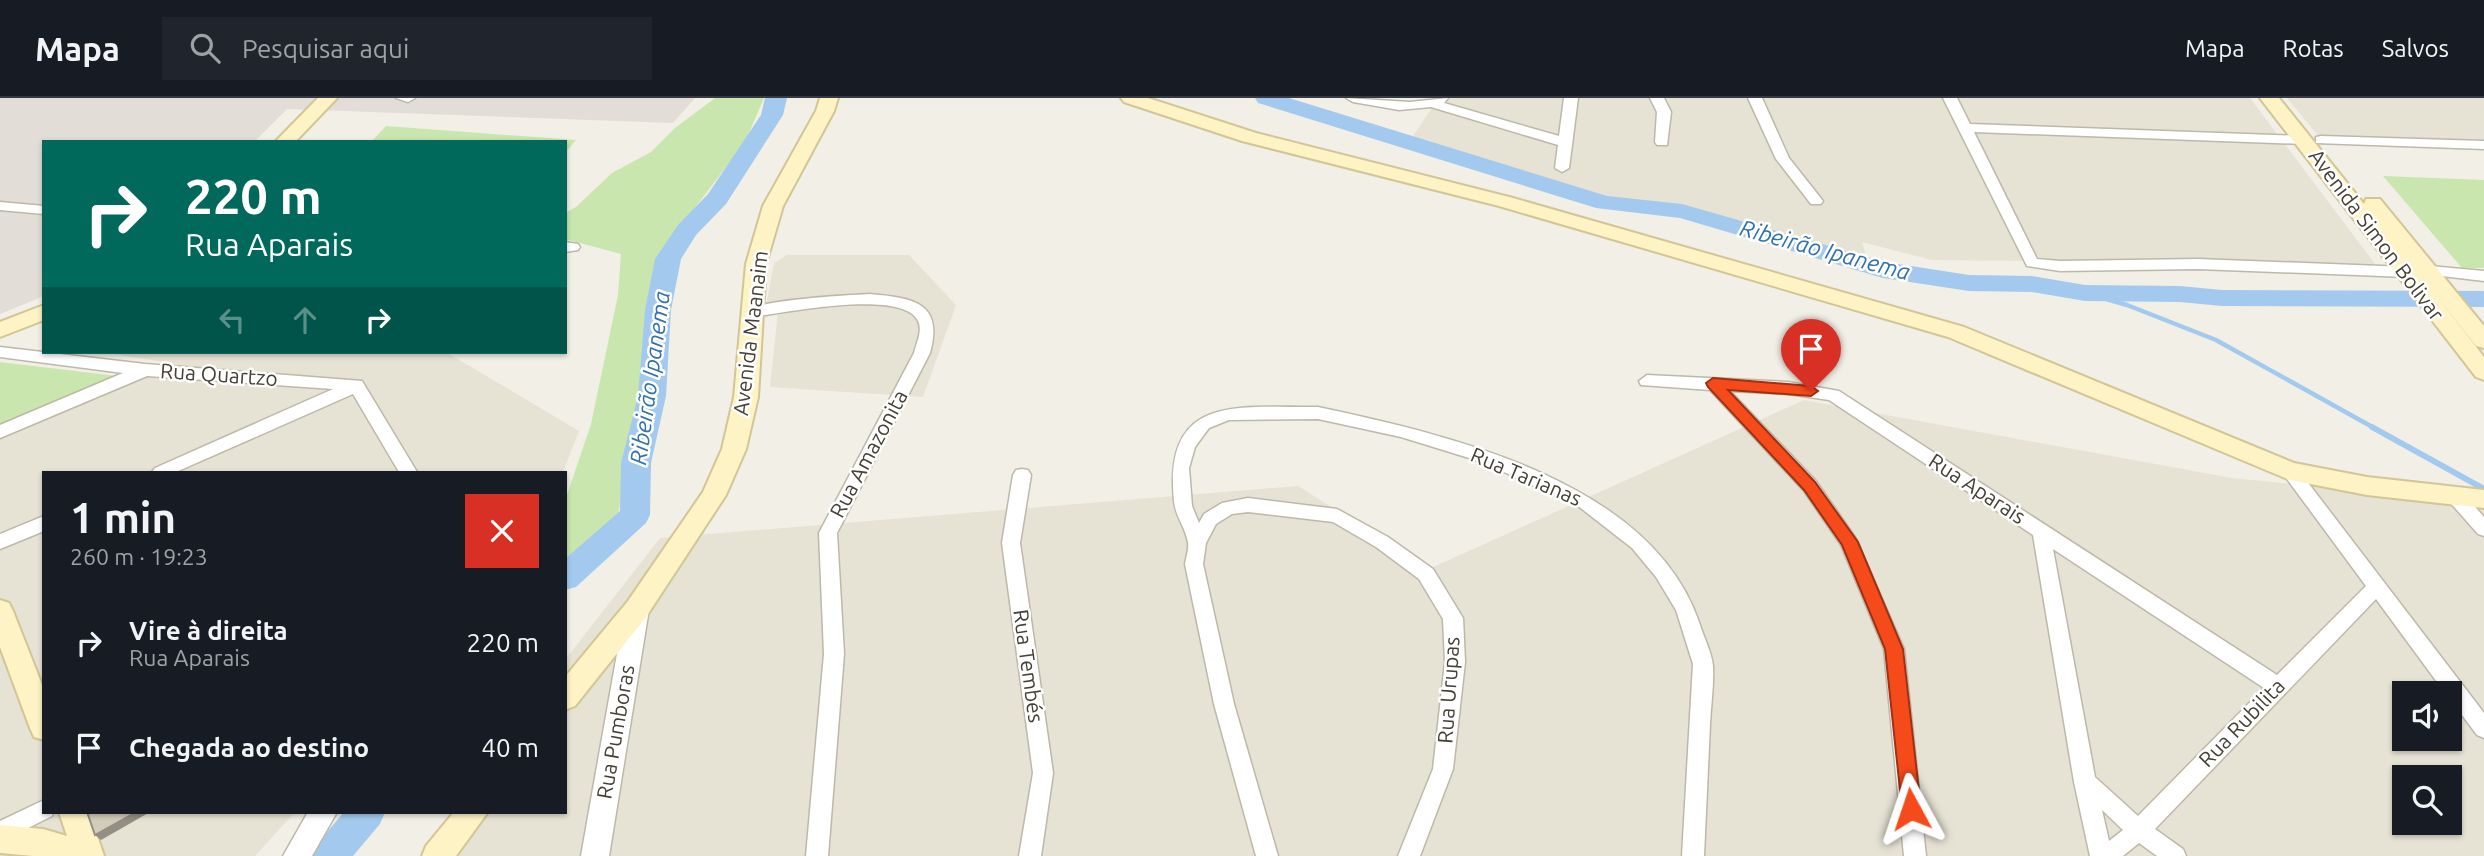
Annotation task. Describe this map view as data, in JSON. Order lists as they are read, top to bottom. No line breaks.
{"streets":{"main road":["Avenida Simon Bolivar","Avenida Maanaim"],"street":["Rua Quartzo","Rua Amazonita","Rua Tarianas","Rua Aparais","Rua Tembés","Rua Urupas","Rua Rubilita","Rua Pumboras"]},"crossings":[["Avenida Maanaim","Rua Amazonita"],["Avenida Maanaim","Rua Pumboras"],["Rua Tarianas","Rua Urupas"],["Rua Aparais","Rua Rubilita"]],"water":["Ribeirão Ipanema"],"page":{"header":"Mapa","search":"Pesquisar aqui","nav":["Mapa","Rotas","Salvos"],"turn":["220 m","Rua Aparais"],"heading":["1 min","260 m · 19:23"],"list":[{"name":"Vire à direita","note":"Rua Aparais","value":"220 m"},{"name":"Chegada ao destino","value":"40 m"}]}}
